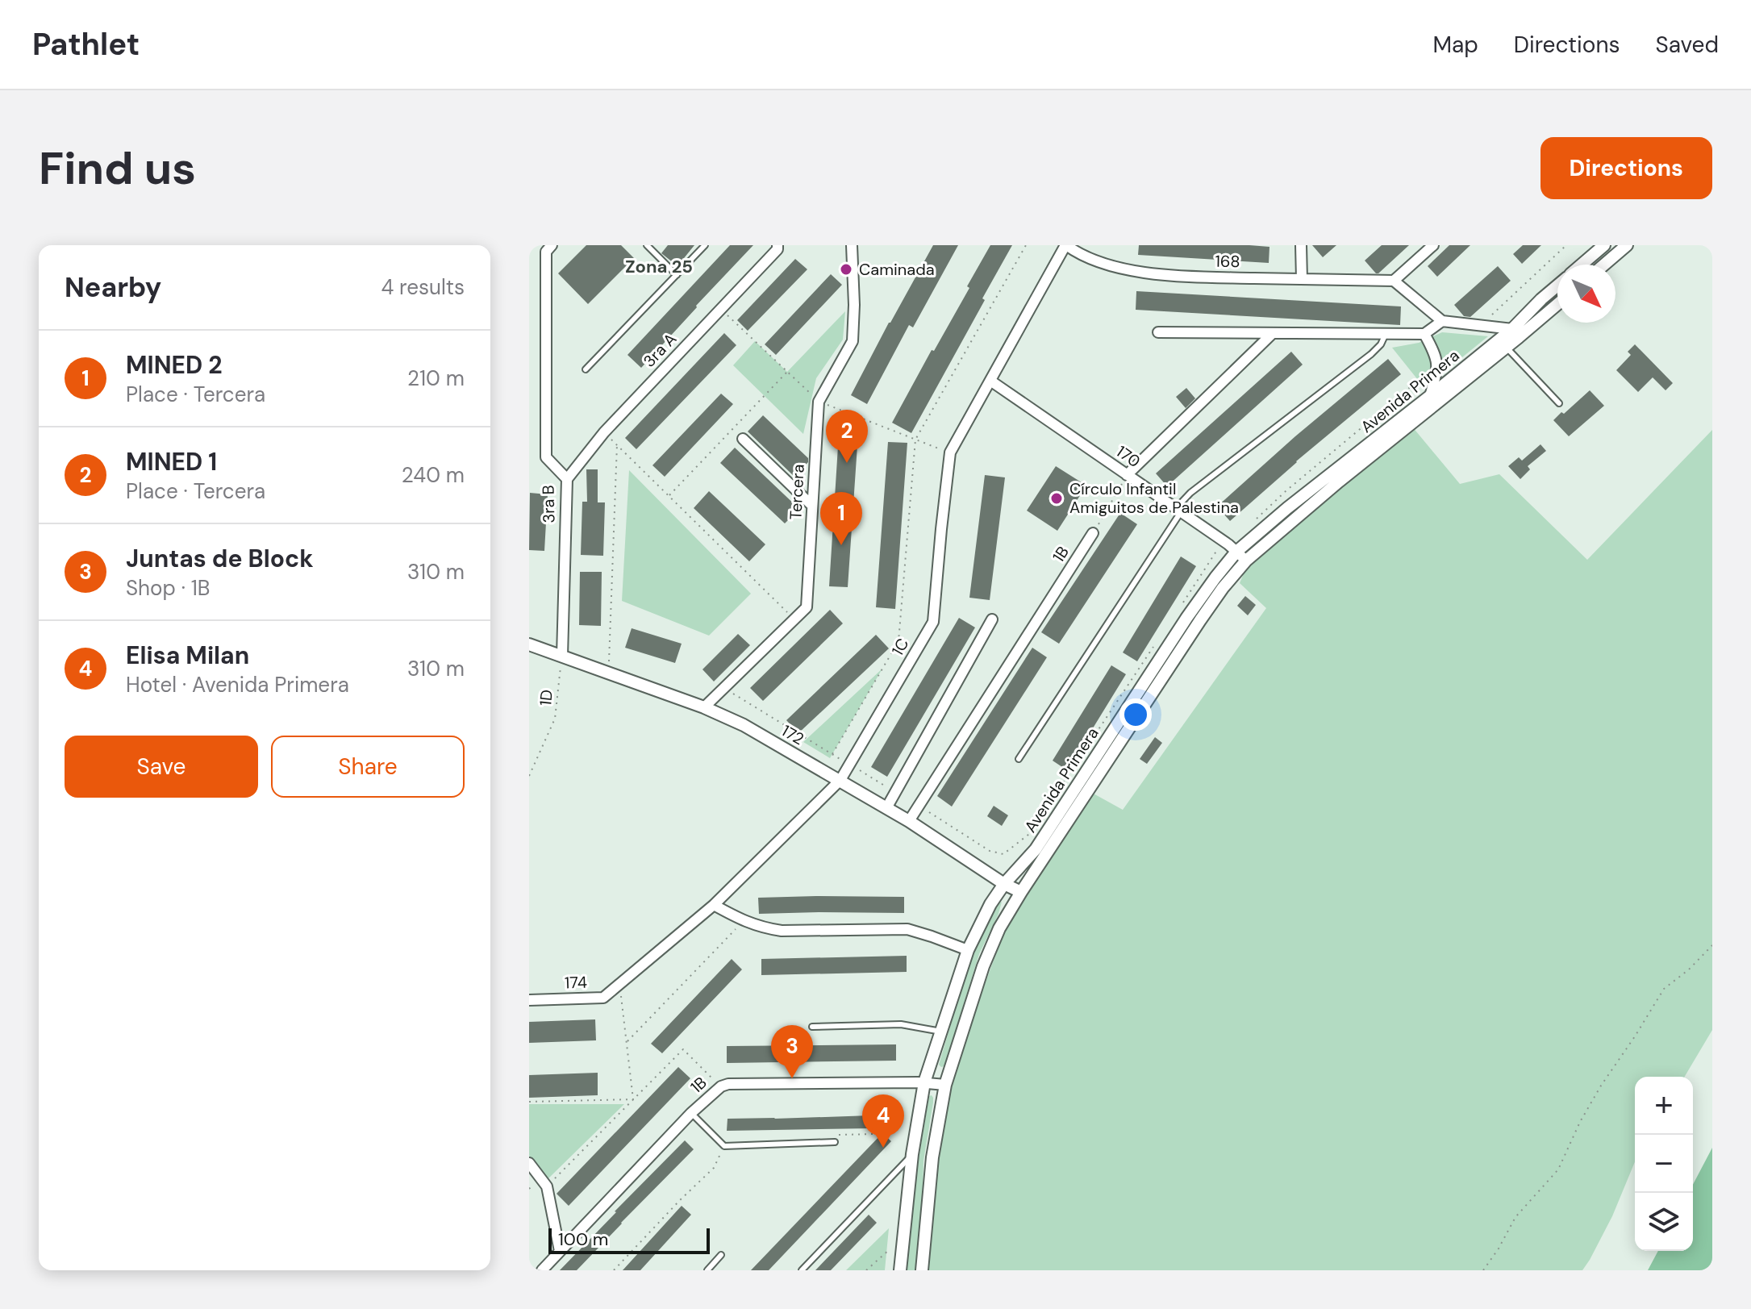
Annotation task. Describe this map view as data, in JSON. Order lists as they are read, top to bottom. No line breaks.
{"streets":{"street":["168","3ra A","Avenida Primera","170","Tercera","3ra B","1B","1C","172","174"],"path":["1D"]},"crossings":[["168","1C"],["3ra A","3ra B"],["Avenida Primera","170"],["Avenida Primera","1B"],["Avenida Primera","172"],["170","1C"],["Tercera","172"],["3ra B","1D"],["3ra B","172"],["1B","172"],["1C","172"],["1C","174"],["1D","172"]],"districts":["Zona 25"],"places":["Caminada","Círculo Infantil Amiguitos de Palestina"],"scale_bar":"100 m","north":"bottom right","page":{"header":"Pathlet","nav":["Map","Directions","Saved"],"buttons":["Directions",["Save","Share"]],"title":"Find us","heading":["Nearby","4 results"],"list":[{"mark":"1","name":"MINED 2","note":"Place · Tercera","value":"210 m"},{"mark":"2","name":"MINED 1","note":"Place · Tercera","value":"240 m"},{"mark":"3","name":"Juntas de Block","note":"Shop · 1B","value":"310 m"},{"mark":"4","name":"Elisa Milan","note":"Hotel · Avenida Primera","value":"310 m"}],"pins":["2","1","3","4"],"map_buttons":["+","−"],"scale":"100 m"}}
